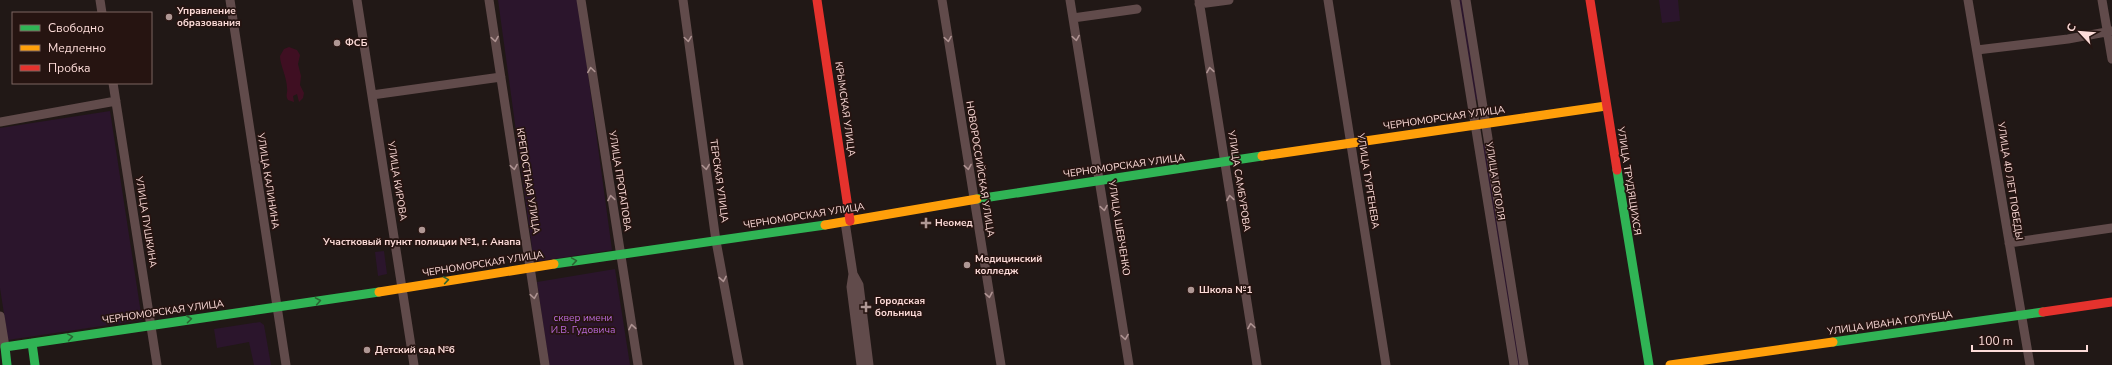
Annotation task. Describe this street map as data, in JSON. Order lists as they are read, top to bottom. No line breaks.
{"streets":{"street":["КРЫМСКАЯ УЛИЦА","ЧЕРНОМОРСКАЯ УЛИЦА","НОВОРОССИЙСКАЯ УЛИЦА","УЛИЦА КАЛИНИНА","УЛИЦА КИРОВА","КРЕПОСТНАЯ УЛИЦА","УЛИЦА ПРОТАПОВА","ТЕРСКАЯ УЛИЦА","УЛИЦА САМБУРОВА","УЛИЦА ТУРГЕНЕВА","УЛИЦА ГОГОЛЯ","УЛИЦА ТРУДЯЩИХСЯ","УЛИЦА 40 ЛЕТ ПОБЕДЫ","УЛИЦА ПУШКИНА","УЛИЦА ШЕВЧЕНКО","УЛИЦА ИВАНА ГОЛУБЦА"]},"crossings":[["КРЫМСКАЯ УЛИЦА","ЧЕРНОМОРСКАЯ УЛИЦА"],["ЧЕРНОМОРСКАЯ УЛИЦА","НОВОРОССИЙСКАЯ УЛИЦА"],["ЧЕРНОМОРСКАЯ УЛИЦА","УЛИЦА КАЛИНИНА"],["ЧЕРНОМОРСКАЯ УЛИЦА","УЛИЦА КИРОВА"],["ЧЕРНОМОРСКАЯ УЛИЦА","КРЕПОСТНАЯ УЛИЦА"],["ЧЕРНОМОРСКАЯ УЛИЦА","УЛИЦА ПРОТАПОВА"],["ЧЕРНОМОРСКАЯ УЛИЦА","ТЕРСКАЯ УЛИЦА"],["ЧЕРНОМОРСКАЯ УЛИЦА","УЛИЦА САМБУРОВА"],["ЧЕРНОМОРСКАЯ УЛИЦА","УЛИЦА ТУРГЕНЕВА"],["ЧЕРНОМОРСКАЯ УЛИЦА","УЛИЦА ГОГОЛЯ"],["ЧЕРНОМОРСКАЯ УЛИЦА","УЛИЦА ТРУДЯЩИХСЯ"],["ЧЕРНОМОРСКАЯ УЛИЦА","УЛИЦА ПУШКИНА"],["ЧЕРНОМОРСКАЯ УЛИЦА","УЛИЦА ШЕВЧЕНКО"],["УЛИЦА 40 ЛЕТ ПОБЕДЫ","УЛИЦА ИВАНА ГОЛУБЦА"]],"one_way":["ЧЕРНОМОРСКАЯ УЛИЦА","НОВОРОССИЙСКАЯ УЛИЦА","КРЕПОСТНАЯ УЛИЦА","УЛИЦА ПРОТАПОВА","ТЕРСКАЯ УЛИЦА","УЛИЦА САМБУРОВА","УЛИЦА ШЕВЧЕНКО"],"parks":["сквер имени И.В. Гудовича"],"places":{"other":["Управление образования","ФСБ","Участковый пункт полиции №1, г. Анапа","Медицинский колледж","Школа №1","Детский сад №6"],"health":["Неомед","Городская больница"]},"legend":["Свободно","Медленно","Пробка"],"scale_bar":"100 m","north":"top left"}
